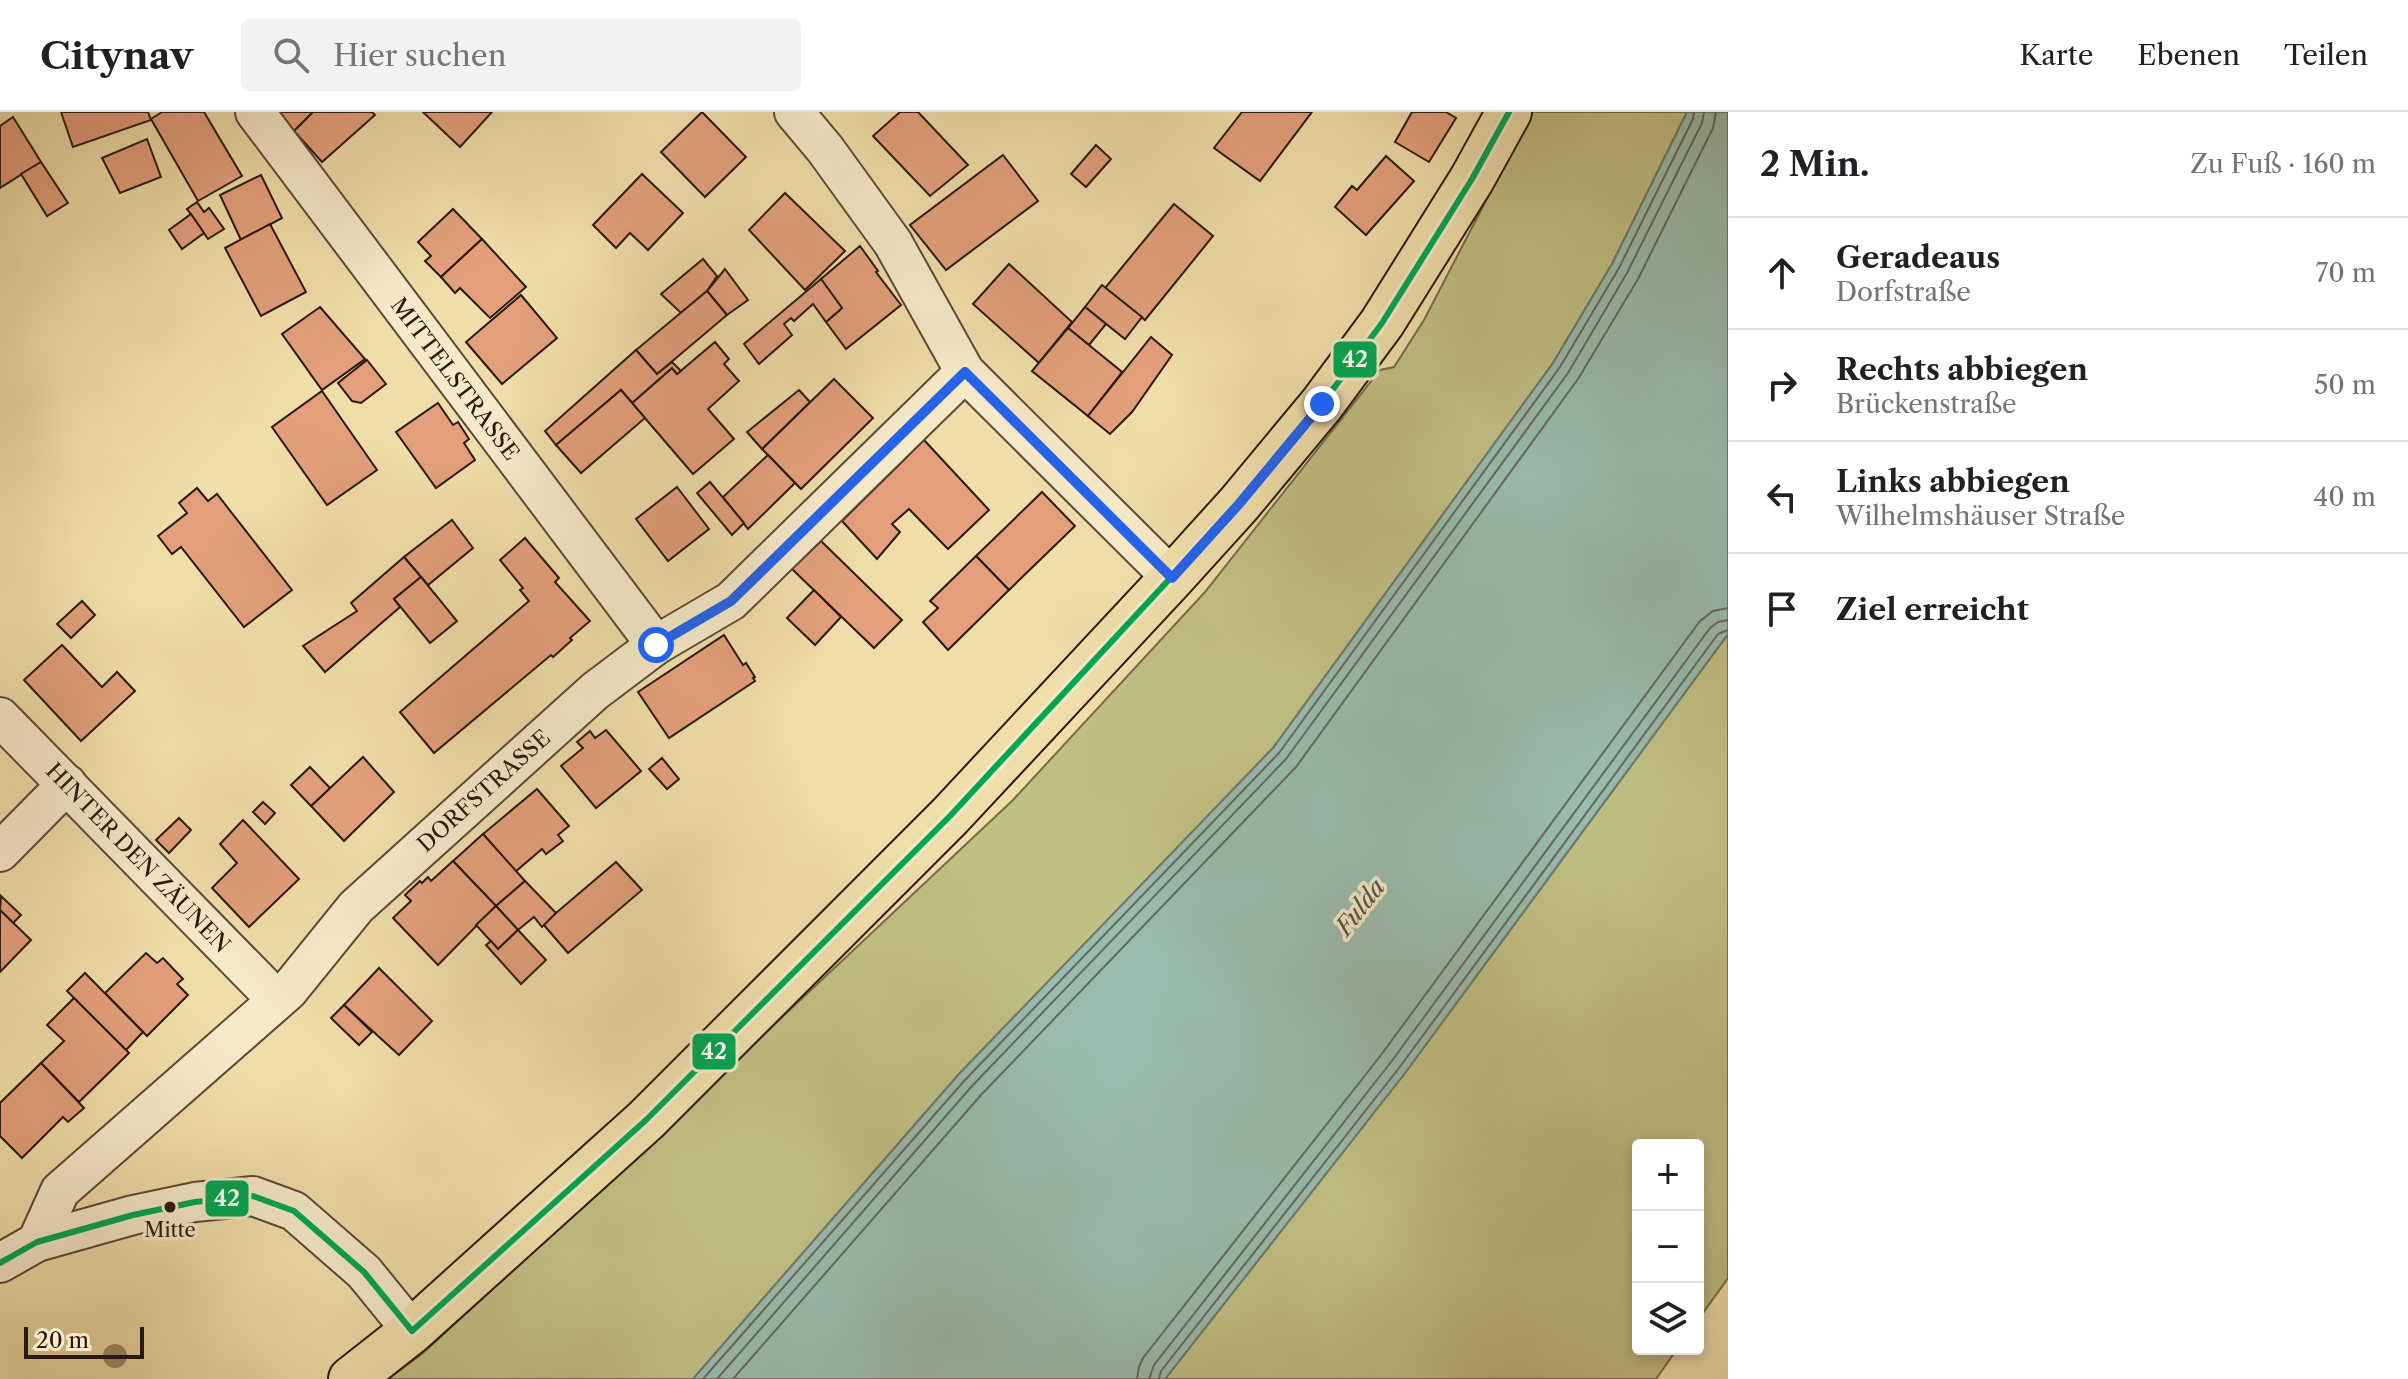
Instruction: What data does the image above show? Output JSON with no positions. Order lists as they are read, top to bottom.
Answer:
{
  "streets": {
    "street": ["MITTELSTRASSE", "DORFSTRASSE", "HINTER DEN ZÄUNEN"]
  },
  "crossings": [
    ["MITTELSTRASSE", "DORFSTRASSE"],
    ["DORFSTRASSE", "HINTER DEN ZÄUNEN"]
  ],
  "water": ["Fulda"],
  "places": ["Mitte"],
  "lines": ["transit line 42"],
  "scale_bar": "20 m",
  "page": {
    "header": "Citynav",
    "search": "Hier suchen",
    "nav": ["Karte", "Ebenen", "Teilen"],
    "heading": ["2 Min.", "Zu Fuß · 160 m"],
    "list": [
      ["Geradeaus", "Dorfstraße", "70 m"],
      ["Rechts abbiegen", "Brückenstraße", "50 m"],
      ["Links abbiegen", "Wilhelmshäuser Straße", "40 m"],
      "Ziel erreicht"
    ],
    "map_buttons": ["+", "−"],
    "scale": "20 m"
  }
}
